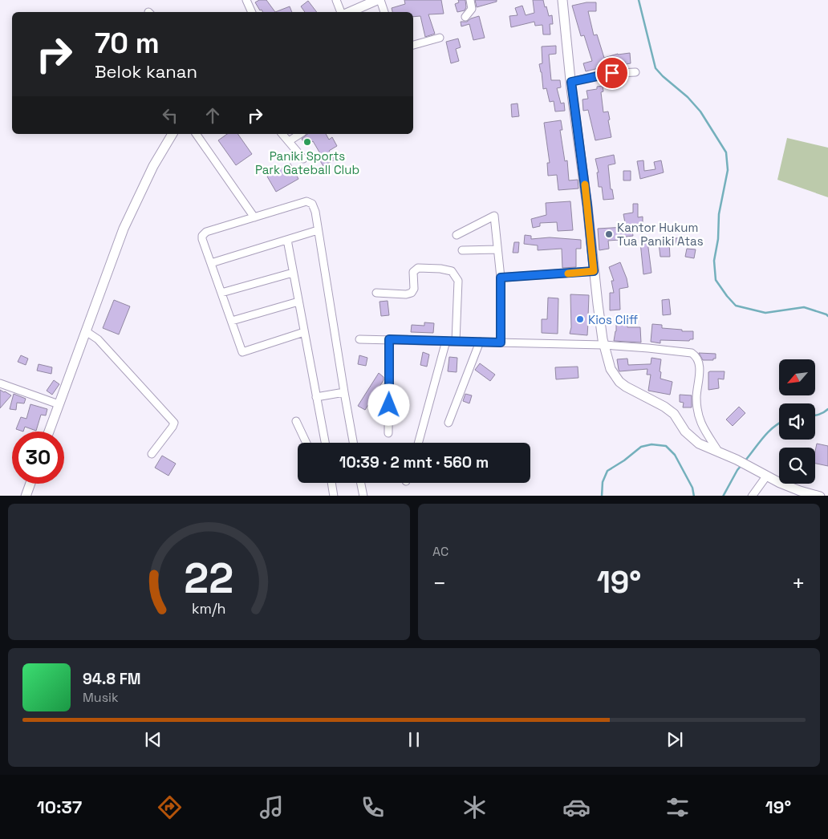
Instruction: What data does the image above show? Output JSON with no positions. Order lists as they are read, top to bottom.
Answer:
{
  "places": ["Paniki Sports Park Gateball Club", "Kantor Hukum Tua Paniki Atas", "Kios Cliff"],
  "north": "bottom left",
  "page": {
    "turn": ["70 m", "Belok kanan"],
    "limit": "30",
    "trip": "10:39 · 2 mnt · 560 m",
    "tile": "AC",
    "heat": ["−", "19°", "+"],
    "song": ["94.8 FM", "Musik"],
    "tabs": ["10:37", "19°"],
    "gauge": ["22", "km/h"]
  }
}
